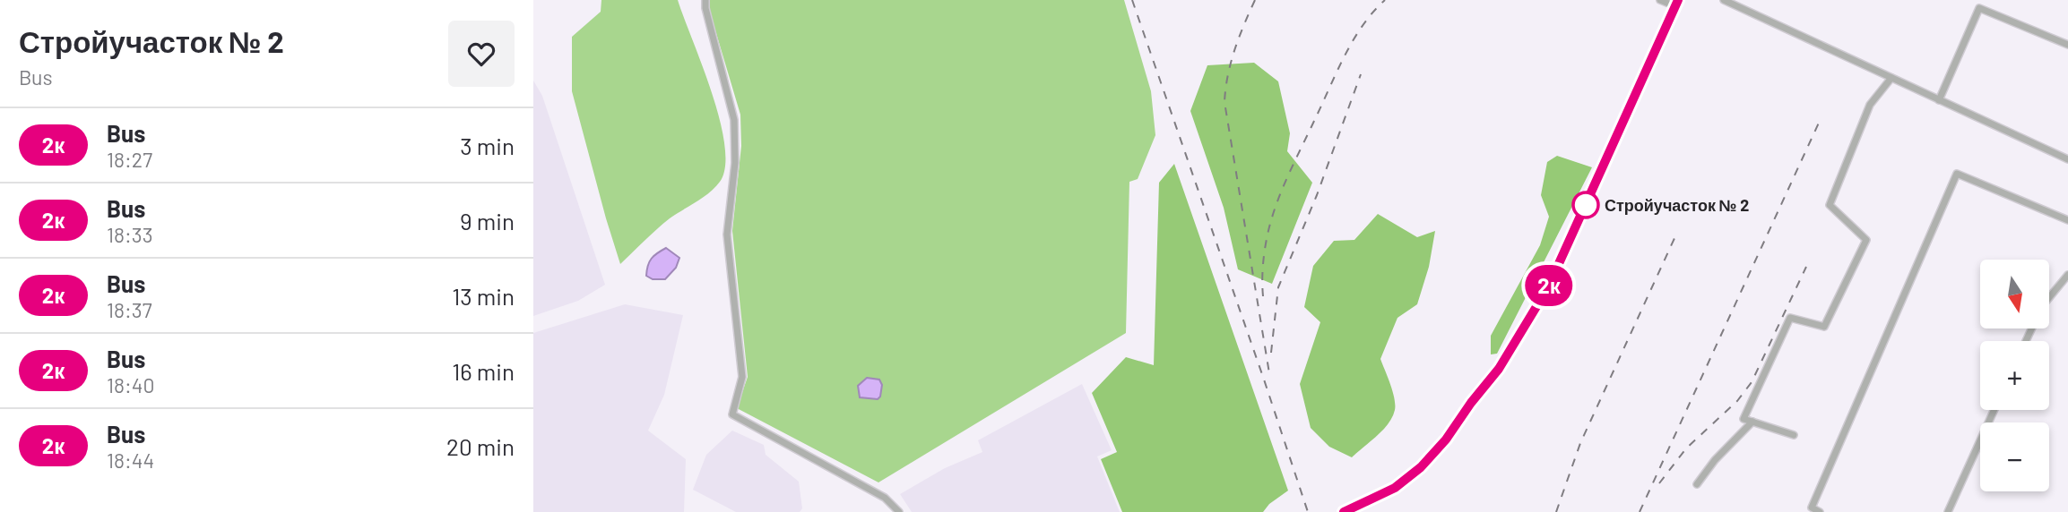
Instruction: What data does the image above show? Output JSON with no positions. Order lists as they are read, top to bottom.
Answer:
{
  "places": ["Стройучасток № 2"],
  "lines": ["bus line 2к"],
  "north": "bottom",
  "page": {
    "heading": ["Стройучасток № 2", "Bus"],
    "on_map": "2к",
    "list": [
      {
        "mark": "2к",
        "name": "Bus",
        "note": "18:27",
        "value": "3 min"
      },
      {
        "mark": "2к",
        "name": "Bus",
        "note": "18:33",
        "value": "9 min"
      },
      {
        "mark": "2к",
        "name": "Bus",
        "note": "18:37",
        "value": "13 min"
      },
      {
        "mark": "2к",
        "name": "Bus",
        "note": "18:40",
        "value": "16 min"
      },
      {
        "mark": "2к",
        "name": "Bus",
        "note": "18:44",
        "value": "20 min"
      }
    ],
    "map_buttons": ["+", "−"]
  }
}
